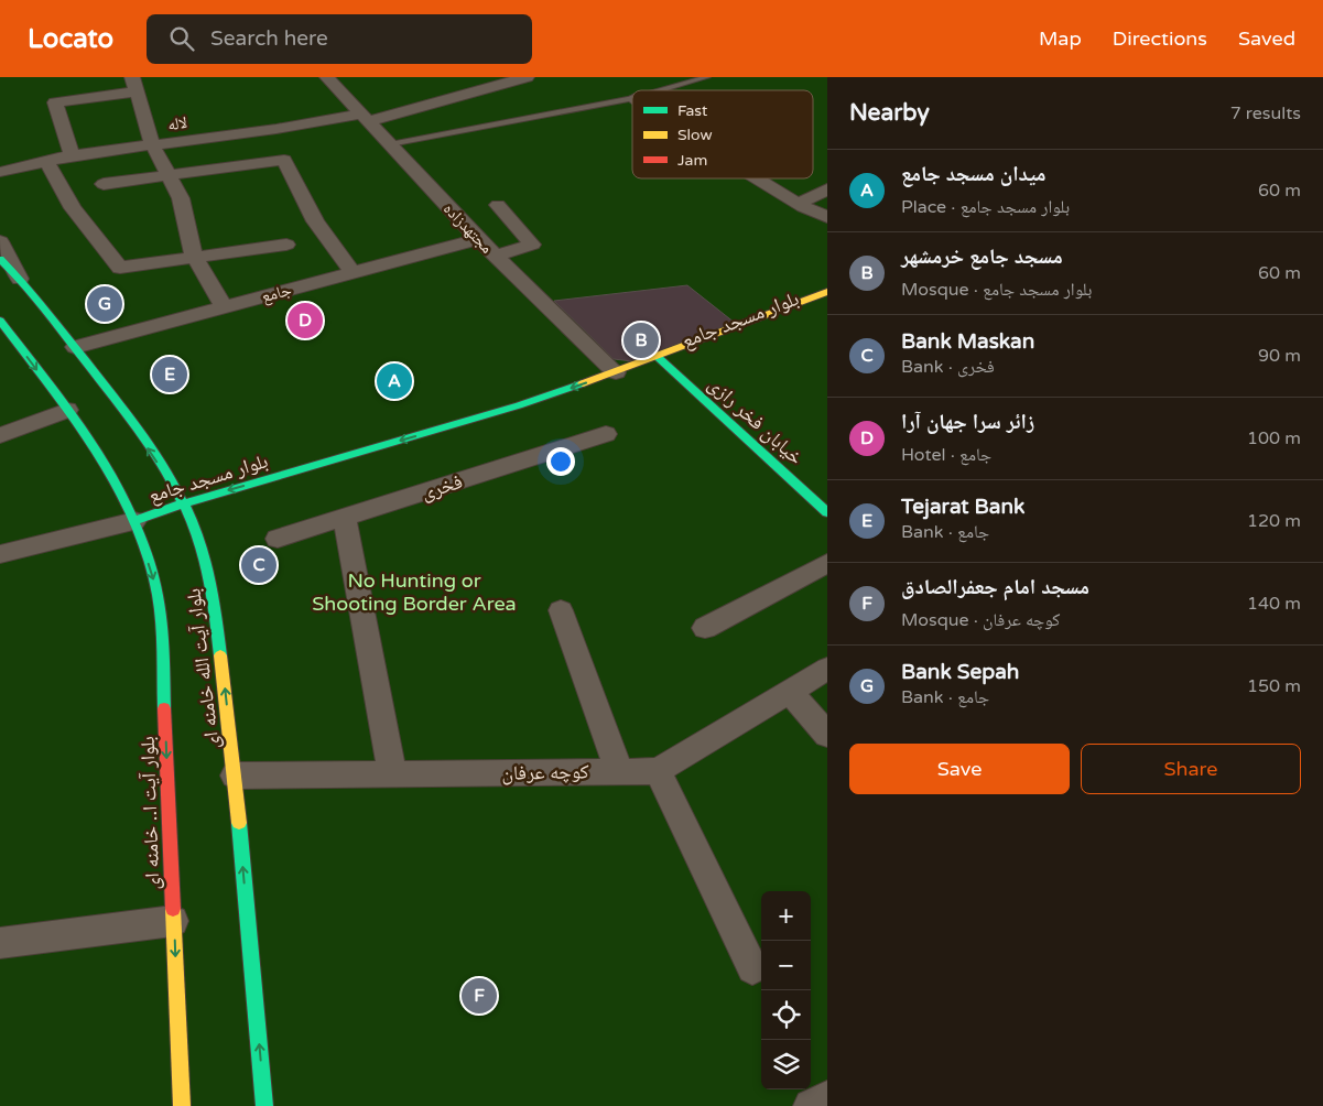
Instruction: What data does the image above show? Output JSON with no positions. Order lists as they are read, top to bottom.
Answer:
{
  "streets": {
    "main road": [
      "بلوار مسجد جامع",
      "خیابان فخر رازی",
      "بلوار آیت الله خامنه ای",
      "بلوار آیت ا.. خامنه ای"
    ],
    "street": [
      "لاله",
      "مجتهدزاده",
      "جامع",
      "فخری",
      "کوچه عرفان"
    ]
  },
  "crossings": [
    ["لاله", "مجتهدزاده"],
    ["مجتهدزاده", "جامع"],
    ["مجتهدزاده", "بلوار مسجد جامع"],
    ["جامع", "بلوار آیت الله خامنه ای"],
    ["بلوار مسجد جامع", "خیابان فخر رازی"],
    ["بلوار مسجد جامع", "بلوار آیت الله خامنه ای"],
    ["بلوار مسجد جامع", "بلوار آیت ا.. خامنه ای"],
    ["بلوار آیت الله خامنه ای", "کوچه عرفان"]
  ],
  "one_way": ["بلوار مسجد جامع", "بلوار آیت الله خامنه ای", "بلوار آیت ا.. خامنه ای"],
  "parks": ["No Hunting or Shooting Border Area"],
  "legend": ["Fast", "Slow", "Jam"],
  "page": {
    "header": "Locato",
    "search": "Search here",
    "nav": ["Map", "Directions", "Saved"],
    "heading": ["Nearby", "7 results"],
    "list": [
      {
        "mark": "A",
        "name": "میدان مسجد جامع",
        "note": "Place · بلوار مسجد جامع",
        "value": "60 m"
      },
      {
        "mark": "B",
        "name": "مسجد جامع خرمشهر",
        "note": "Mosque · بلوار مسجد جامع",
        "value": "60 m"
      },
      {
        "mark": "C",
        "name": "Bank Maskan",
        "note": "Bank · فخری",
        "value": "90 m"
      },
      {
        "mark": "D",
        "name": "زائر سرا جهان آرا",
        "note": "Hotel · جامع",
        "value": "100 m"
      },
      {
        "mark": "E",
        "name": "Tejarat Bank",
        "note": "Bank · جامع",
        "value": "120 m"
      },
      {
        "mark": "F",
        "name": "مسجد امام جعفرالصادق",
        "note": "Mosque · کوچه عرفان",
        "value": "140 m"
      },
      {
        "mark": "G",
        "name": "Bank Sepah",
        "note": "Bank · جامع",
        "value": "150 m"
      }
    ],
    "pins": [
      "G",
      "D",
      "B",
      "E",
      "A",
      "C",
      "F"
    ],
    "buttons": ["Save", "Share"],
    "map_buttons": ["+", "−"]
  }
}
